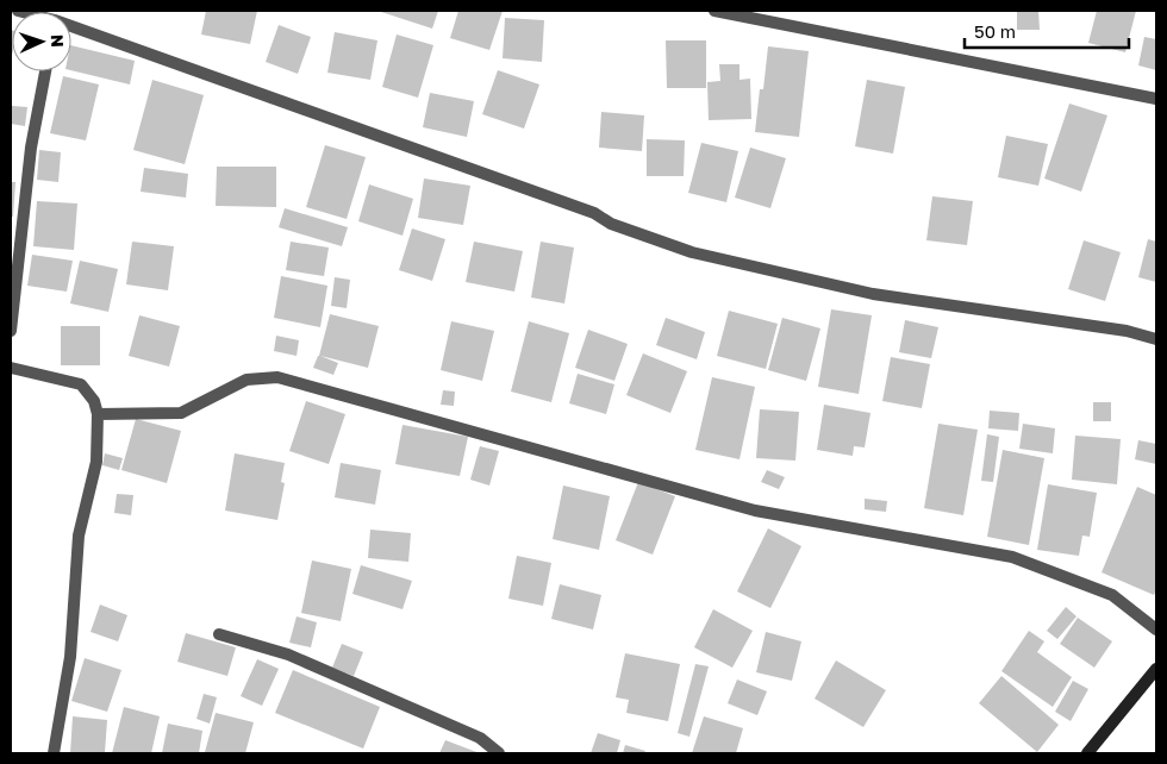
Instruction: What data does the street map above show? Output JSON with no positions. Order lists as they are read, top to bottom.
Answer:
{
  "scale_bar": "50 m",
  "north": "right"
}
